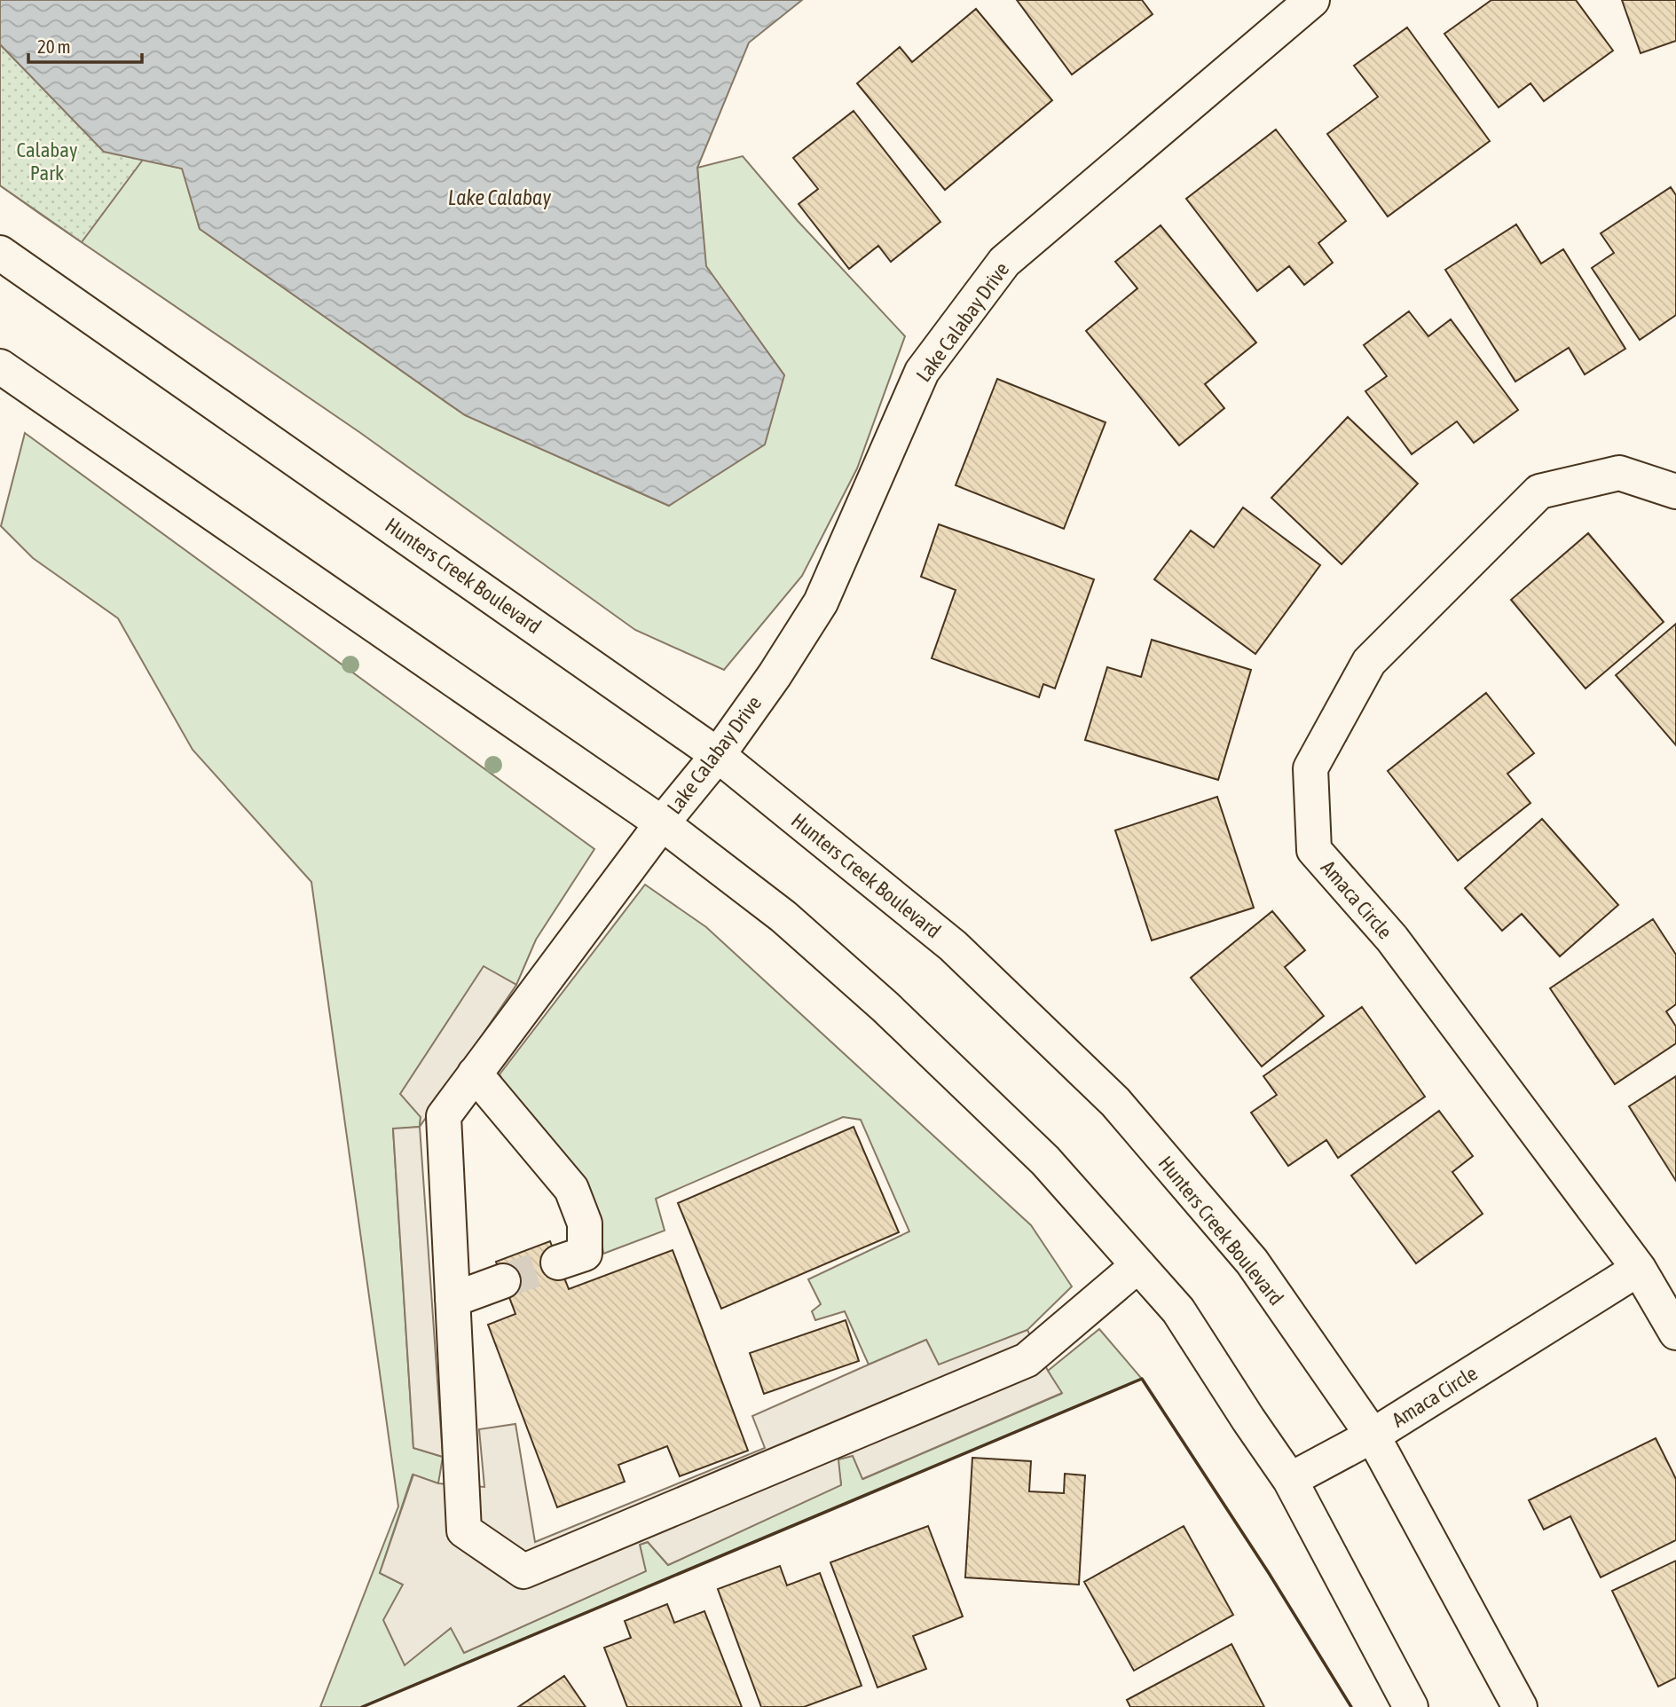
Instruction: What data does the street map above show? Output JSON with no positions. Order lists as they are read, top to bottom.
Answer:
{
  "streets": {
    "street": ["Lake Calabay Drive", "Hunters Creek Boulevard", "Amaca Circle"]
  },
  "crossings": [
    ["Lake Calabay Drive", "Hunters Creek Boulevard"],
    ["Hunters Creek Boulevard", "Amaca Circle"]
  ],
  "water": ["Lake Calabay"],
  "parks": ["Calabay Park"],
  "scale_bar": "20 m"
}
